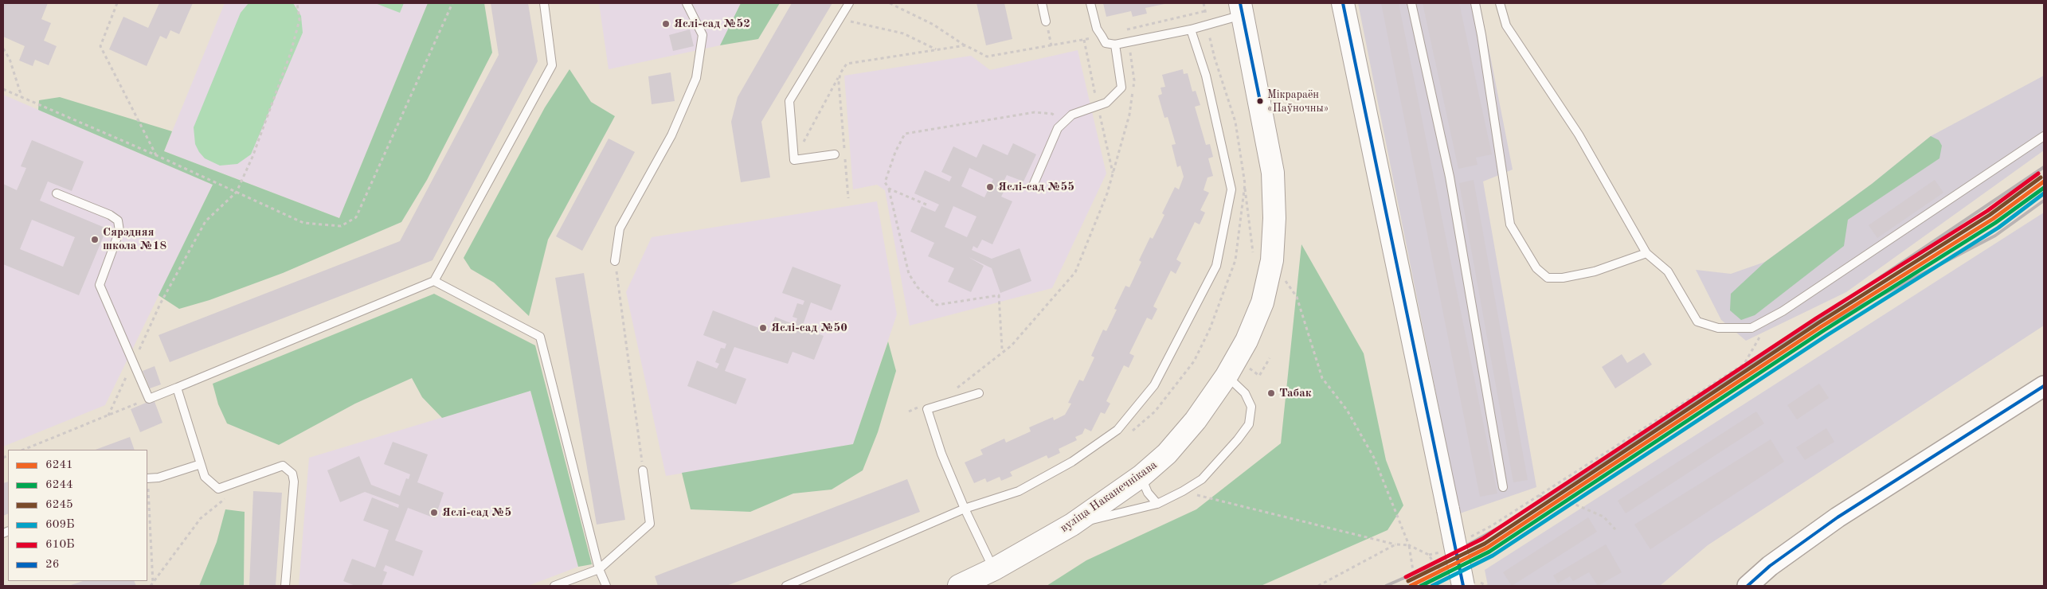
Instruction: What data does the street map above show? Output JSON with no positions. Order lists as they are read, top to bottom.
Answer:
{
  "streets": {
    "main road": ["вуліца Наканечнікава"]
  },
  "places": [
    "Яслі-сад №52",
    "Мікрараён «Паўночны»",
    "Яслі-сад №55",
    "Сярэдняя школа №18",
    "Яслі-сад №50",
    "Табак",
    "Яслі-сад №5"
  ],
  "lines": [
    "transit line 26",
    "transit line 610Б",
    "transit line 6245",
    "transit line 6241",
    "transit line 6244",
    "transit line 609Б"
  ],
  "legend": [
    "6241",
    "6244",
    "6245",
    "609Б",
    "610Б",
    "26"
  ]
}
